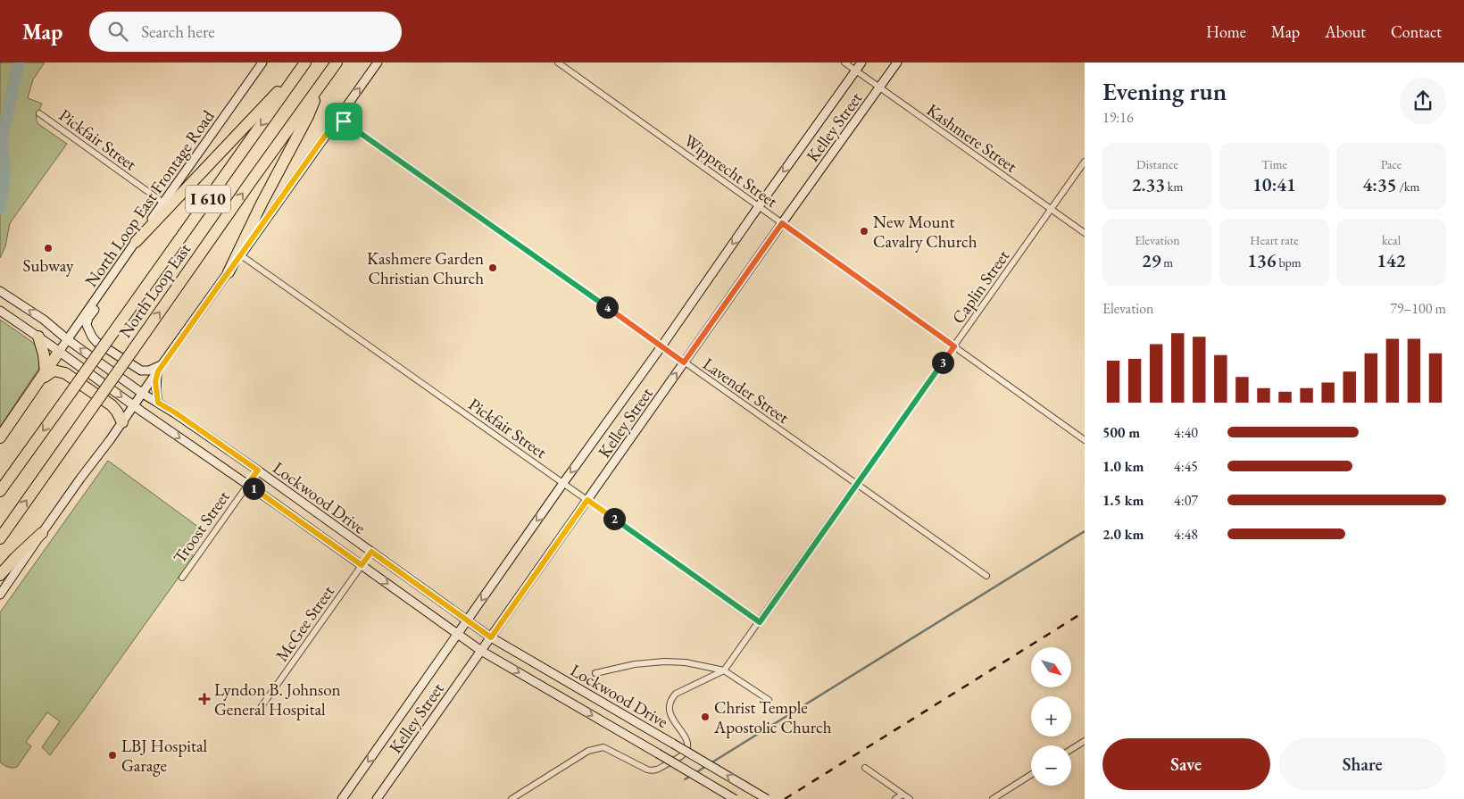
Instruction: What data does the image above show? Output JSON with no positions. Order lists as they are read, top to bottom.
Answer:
{
  "streets": {
    "highway": ["I 610", "North Loop East"],
    "main road": ["Kelley Street", "North Loop East Frontage Road", "Lockwood Drive"],
    "street": [
      "Kashmere Street",
      "Pickfair Street",
      "Wipprecht Street",
      "Caplin Street",
      "Lavender Street",
      "Troost Street",
      "McGee Street"
    ]
  },
  "crossings": [
    ["Kelley Street", "Kashmere Street"],
    ["Kelley Street", "Pickfair Street"],
    ["Kelley Street", "Wipprecht Street"],
    ["Kelley Street", "Lavender Street"],
    ["Kelley Street", "Lockwood Drive"],
    ["Kashmere Street", "Caplin Street"],
    ["Pickfair Street", "North Loop East Frontage Road"],
    ["Pickfair Street", "Caplin Street"],
    ["Wipprecht Street", "Caplin Street"],
    ["North Loop East Frontage Road", "Lockwood Drive"],
    ["Caplin Street", "Lavender Street"],
    ["Caplin Street", "Lockwood Drive"],
    ["Lockwood Drive", "Troost Street"],
    ["Lockwood Drive", "McGee Street"]
  ],
  "places": {
    "other": [
      "New Mount Cavalry Church",
      "Subway",
      "Kashmere Garden Christian Church",
      "Christ Temple Apostolic Church",
      "LBJ Hospital Garage"
    ],
    "health": ["Lyndon B. Johnson General Hospital"]
  },
  "north": "bottom right",
  "page": {
    "header": "Map",
    "search": "Search here",
    "nav": [
      "Home",
      "Map",
      "About",
      "Contact"
    ],
    "heading": ["Evening run", "19:16"],
    "stats": [
      ["Distance", "2.33 km"],
      ["Time", "10:41"],
      ["Pace", "4:35 /km"],
      ["Elevation", "29 m"],
      ["Heart rate", "136 bpm"],
      ["kcal", "142"]
    ],
    "chart": ["Elevation", "79–100 m"],
    "pins": [
      "4",
      "3",
      "1",
      "2"
    ],
    "list": [
      {
        "name": "500 m",
        "note": "4:40"
      },
      {
        "name": "1.0 km",
        "note": "4:45"
      },
      {
        "name": "1.5 km",
        "note": "4:07"
      },
      {
        "name": "2.0 km",
        "note": "4:48"
      }
    ],
    "map_buttons": ["+", "−"],
    "buttons": ["Save", "Share"]
  }
}
